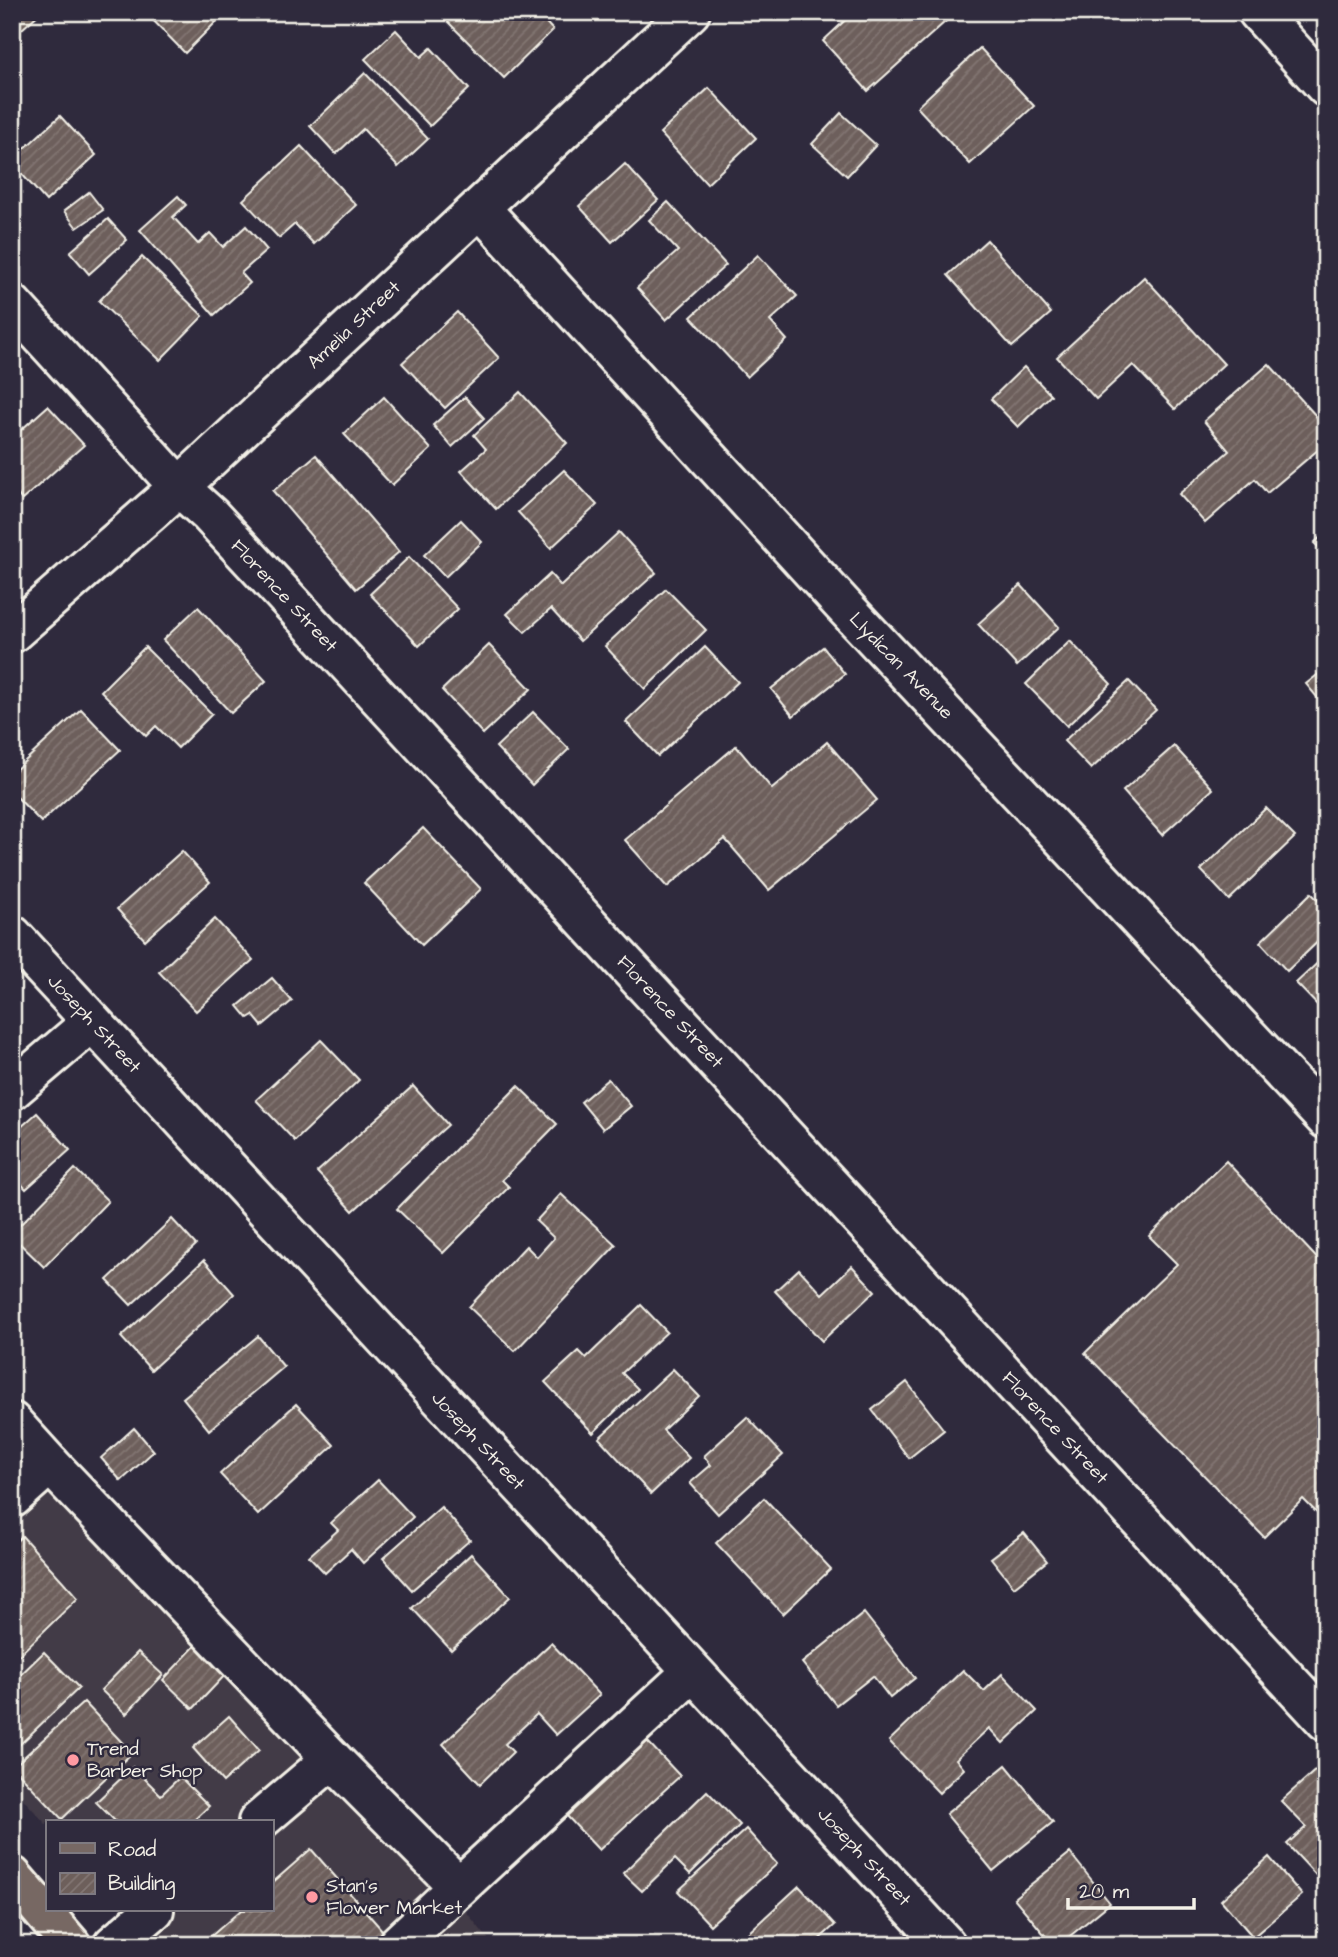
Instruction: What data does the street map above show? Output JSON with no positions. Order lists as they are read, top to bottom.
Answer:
{
  "streets": {
    "street": [
      "Amelia Street",
      "Florence Street",
      "Llydican Avenue",
      "Joseph Street"
    ]
  },
  "crossings": [
    ["Amelia Street", "Florence Street"],
    ["Amelia Street", "Llydican Avenue"]
  ],
  "places": ["Trend Barber Shop", "Stan's Flower Market"],
  "legend": ["Road", "Building"],
  "scale_bar": "20 m"
}
